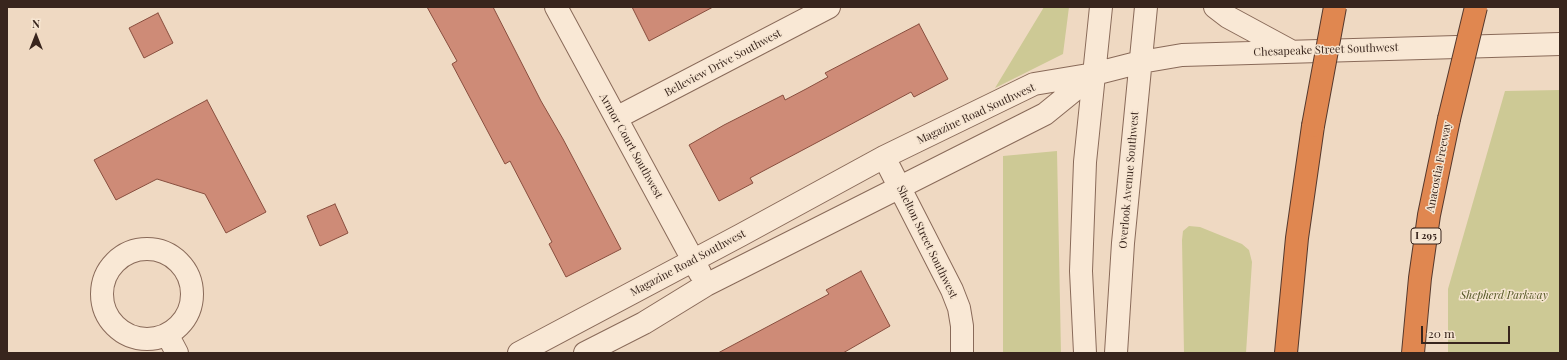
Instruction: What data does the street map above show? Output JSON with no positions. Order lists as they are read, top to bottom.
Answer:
{
  "streets": {
    "highway": ["Anacostia Freeway", "I 295"],
    "street": [
      "Chesapeake Street Southwest",
      "Belleview Drive Southwest",
      "Magazine Road Southwest",
      "Armor Court Southwest",
      "Overlook Avenue Southwest",
      "Shelton Street Southwest"
    ]
  },
  "crossings": [
    ["Chesapeake Street Southwest", "Magazine Road Southwest"],
    ["Chesapeake Street Southwest", "Overlook Avenue Southwest"],
    ["Belleview Drive Southwest", "Armor Court Southwest"],
    ["Magazine Road Southwest", "Armor Court Southwest"],
    ["Magazine Road Southwest", "Shelton Street Southwest"]
  ],
  "parks": ["Shepherd Parkway"],
  "scale_bar": "20 m",
  "north": "top"
}
